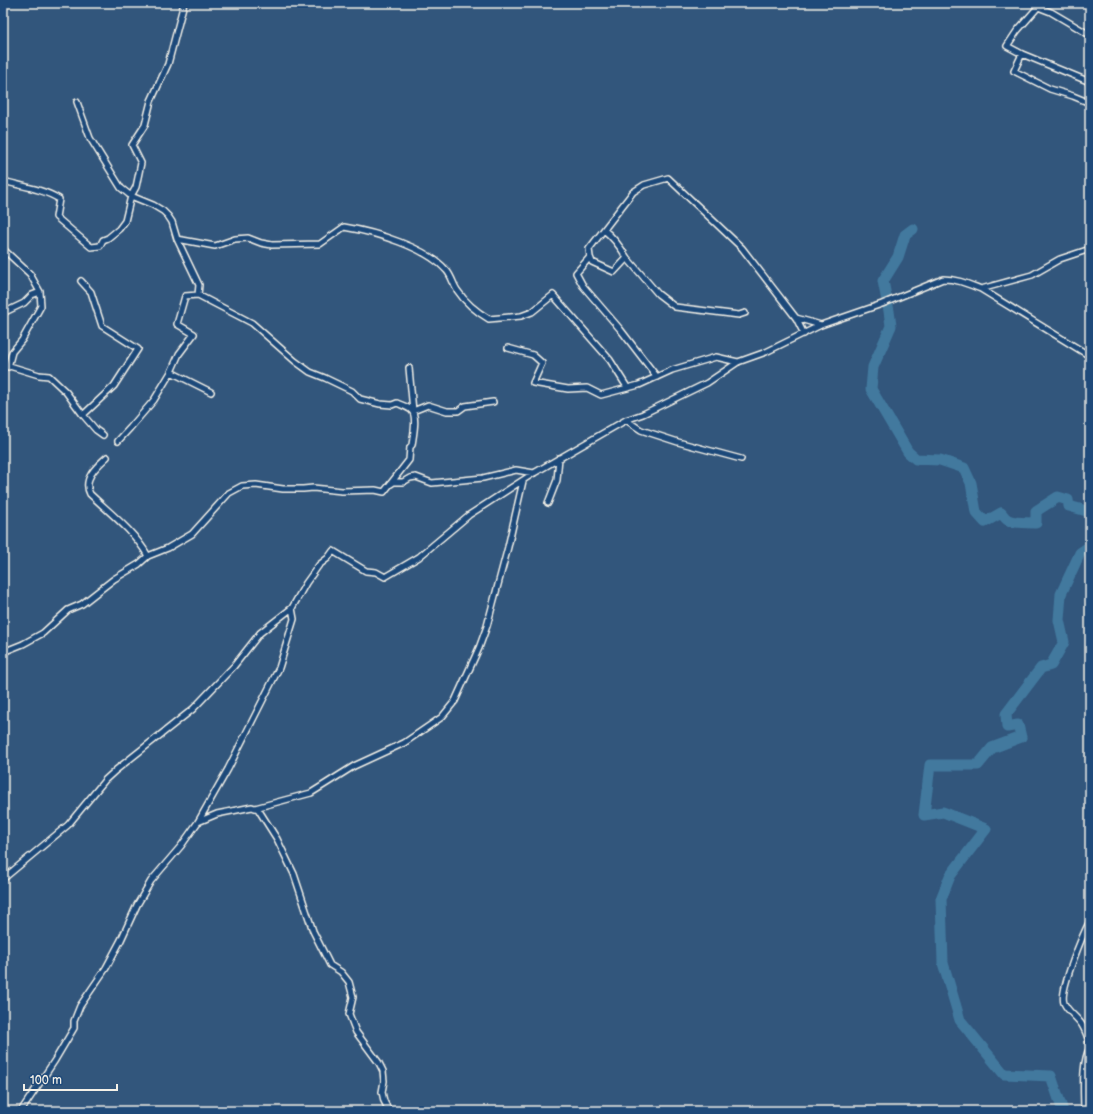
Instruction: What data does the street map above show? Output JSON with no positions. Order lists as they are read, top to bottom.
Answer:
{
  "scale_bar": "100 m"
}
